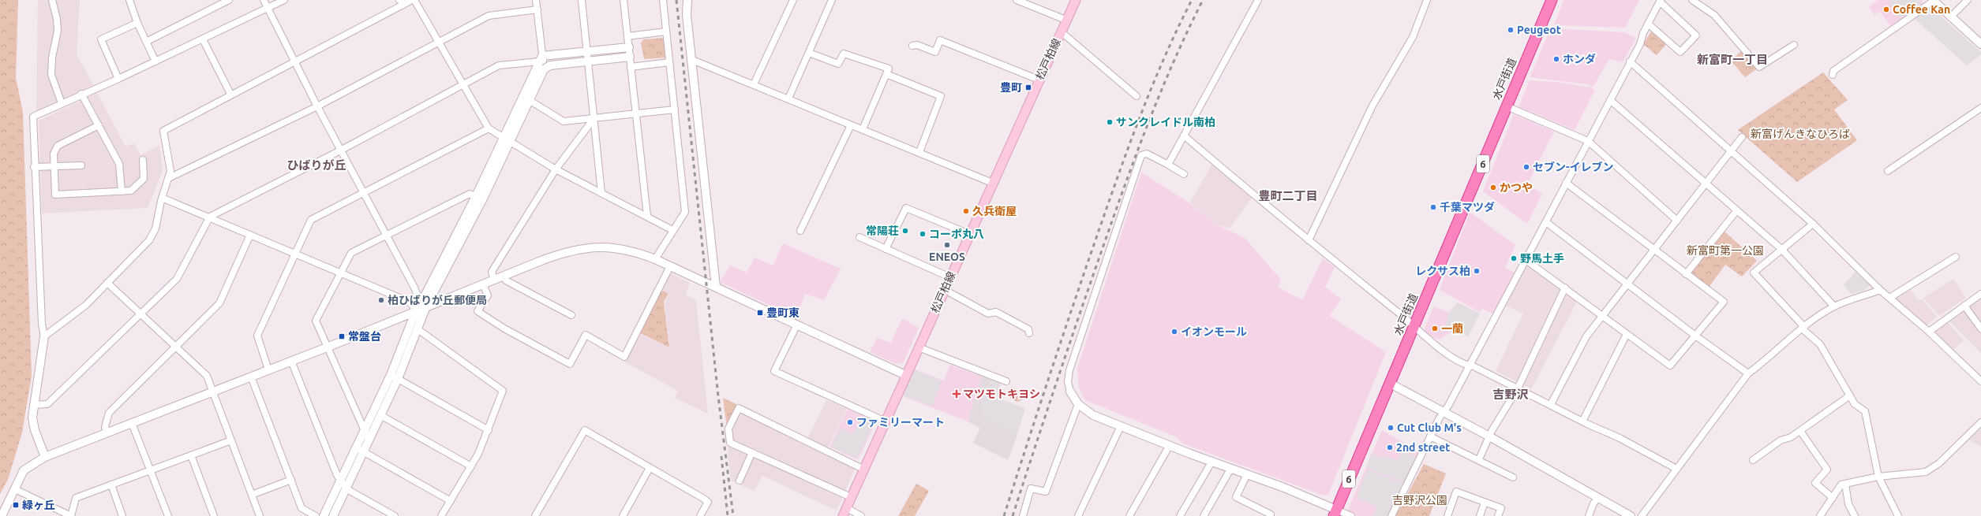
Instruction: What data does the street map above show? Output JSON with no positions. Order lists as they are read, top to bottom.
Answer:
{
  "streets": {
    "highway": ["水戸街道", "6"],
    "main road": ["松戸柏線"]
  },
  "districts": [
    "新富町一丁目",
    "ひばりが丘",
    "豊町二丁目",
    "吉野沢"
  ],
  "parks": ["新富げんきなひろば", "新富町第一公園", "吉野沢公園"],
  "places": {
    "other": [
      "Coffee Kan",
      "Peugeot",
      "ホンダ",
      "サンクレイドル南柏",
      "セブン-イレブン",
      "かつや",
      "千葉マツダ",
      "久兵衛屋",
      "常陽荘",
      "コーポ丸八",
      "ENEOS",
      "野馬土手",
      "レクサス柏",
      "柏ひばりが丘郵便局",
      "一蘭",
      "イオンモール",
      "ファミリーマート",
      "Cut Club M's",
      "2nd street"
    ],
    "transit": [
      "豊町",
      "豊町東",
      "常盤台",
      "緑ヶ丘"
    ],
    "health": ["マツモトキヨシ"]
  }
}
